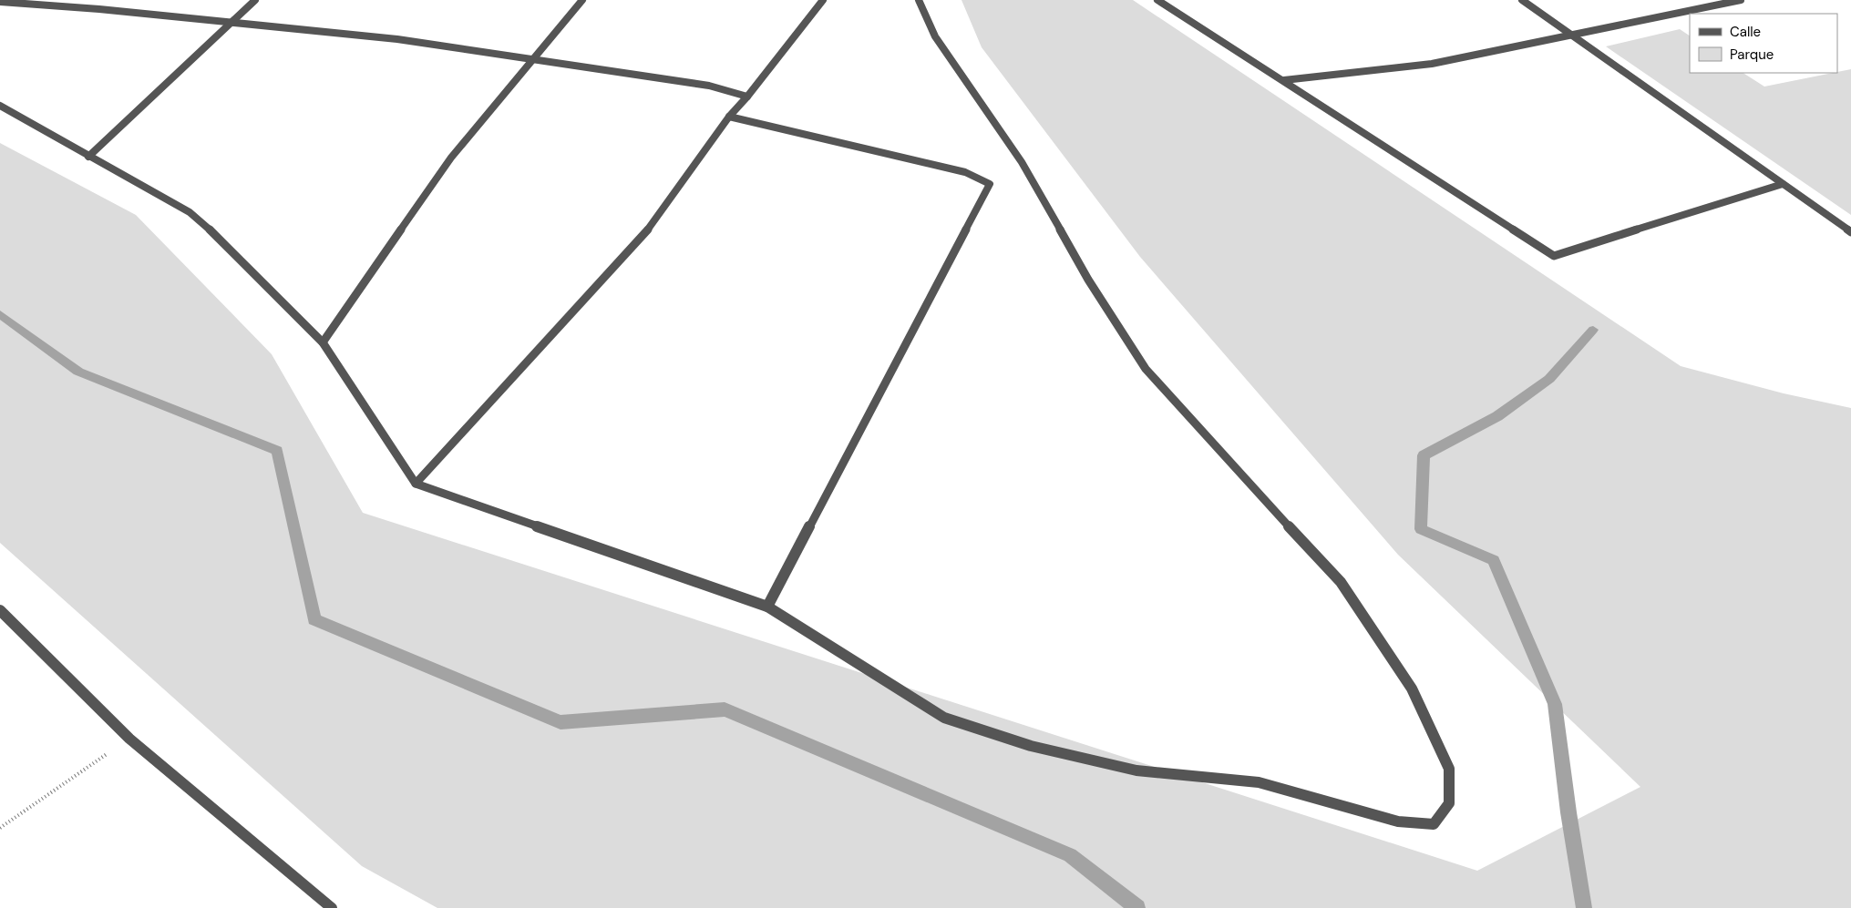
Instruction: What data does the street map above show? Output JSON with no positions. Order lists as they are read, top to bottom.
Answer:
{
  "legend": ["Calle", "Parque"]
}
